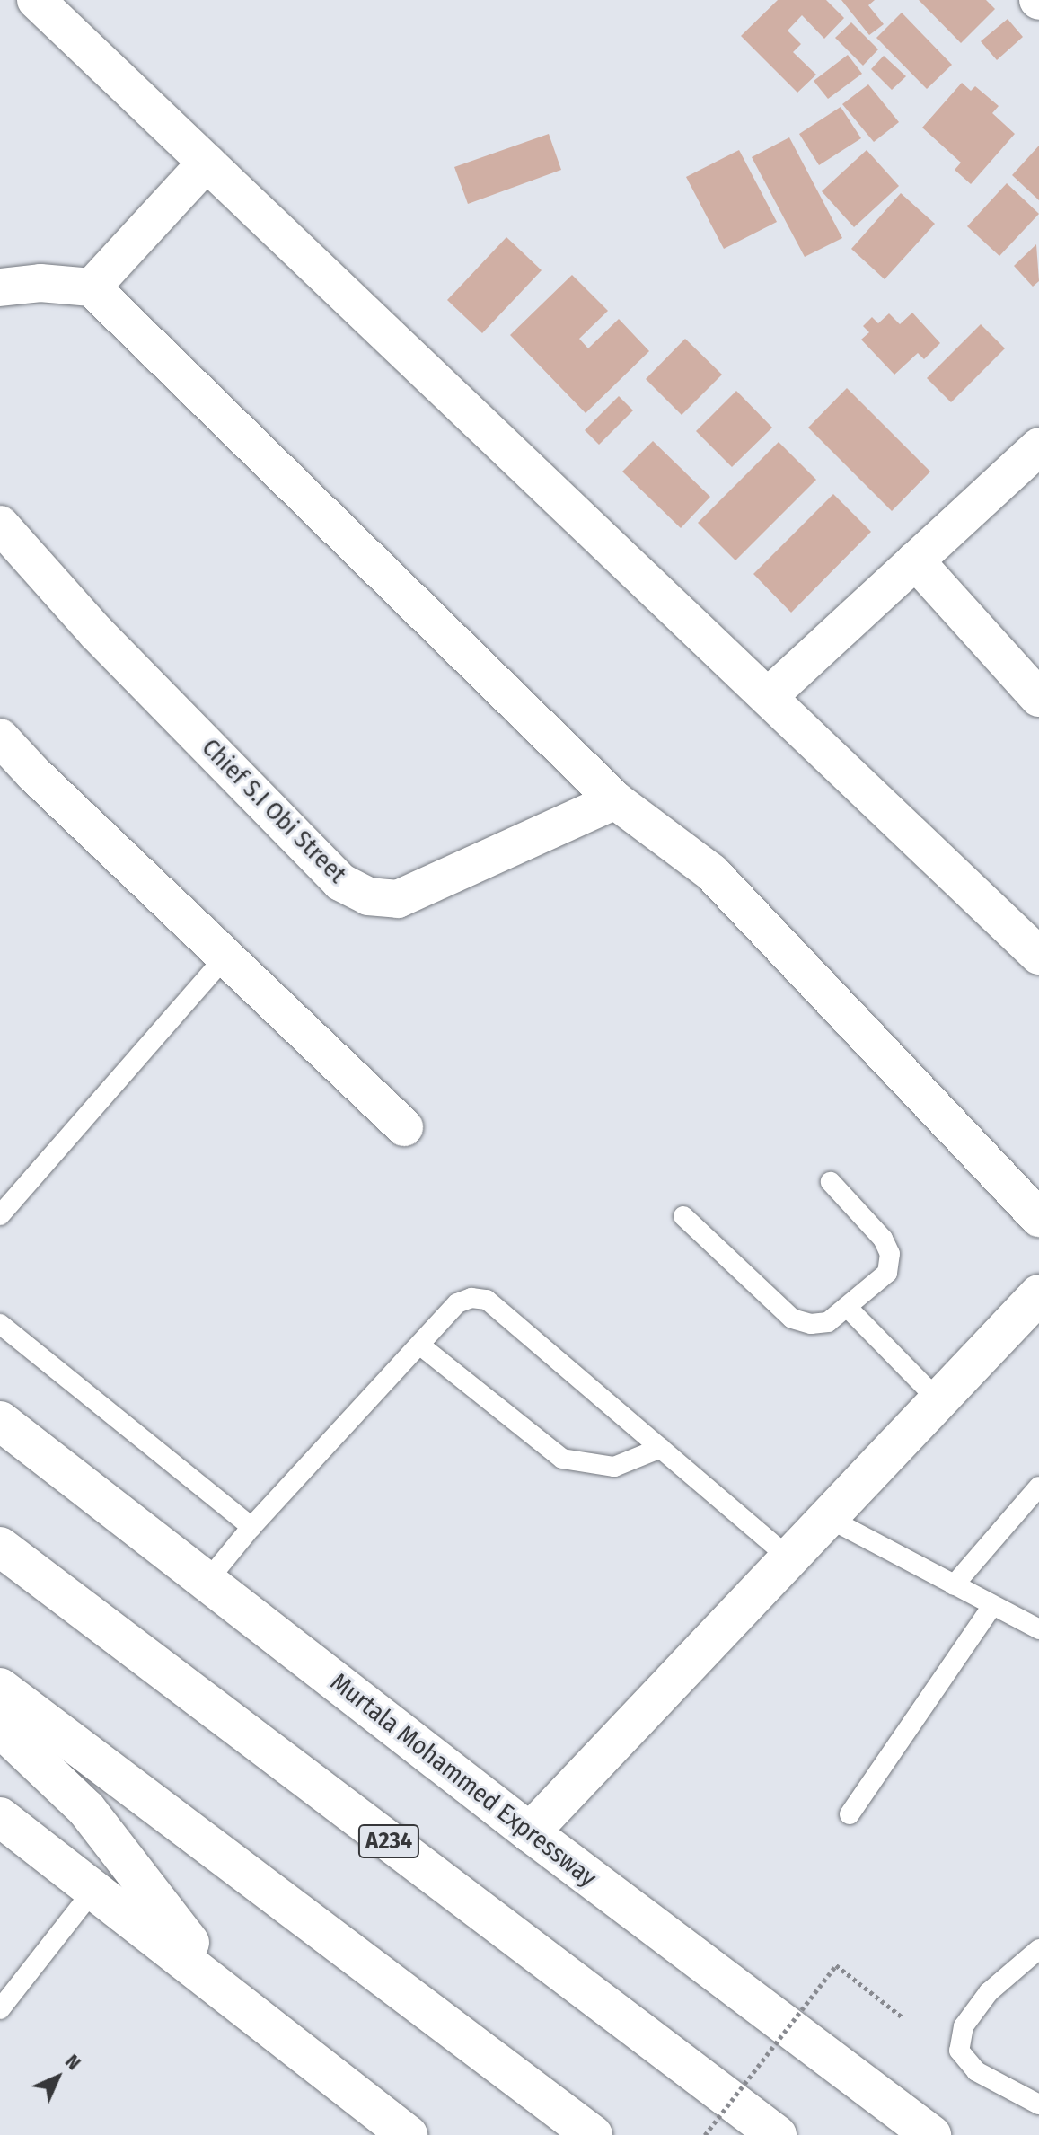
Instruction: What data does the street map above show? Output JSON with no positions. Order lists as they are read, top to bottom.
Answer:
{
  "streets": {
    "main road": ["Murtala Mohammed Expressway", "A234"],
    "street": ["Chief S.I Obi Street"]
  },
  "north": "top right"
}
